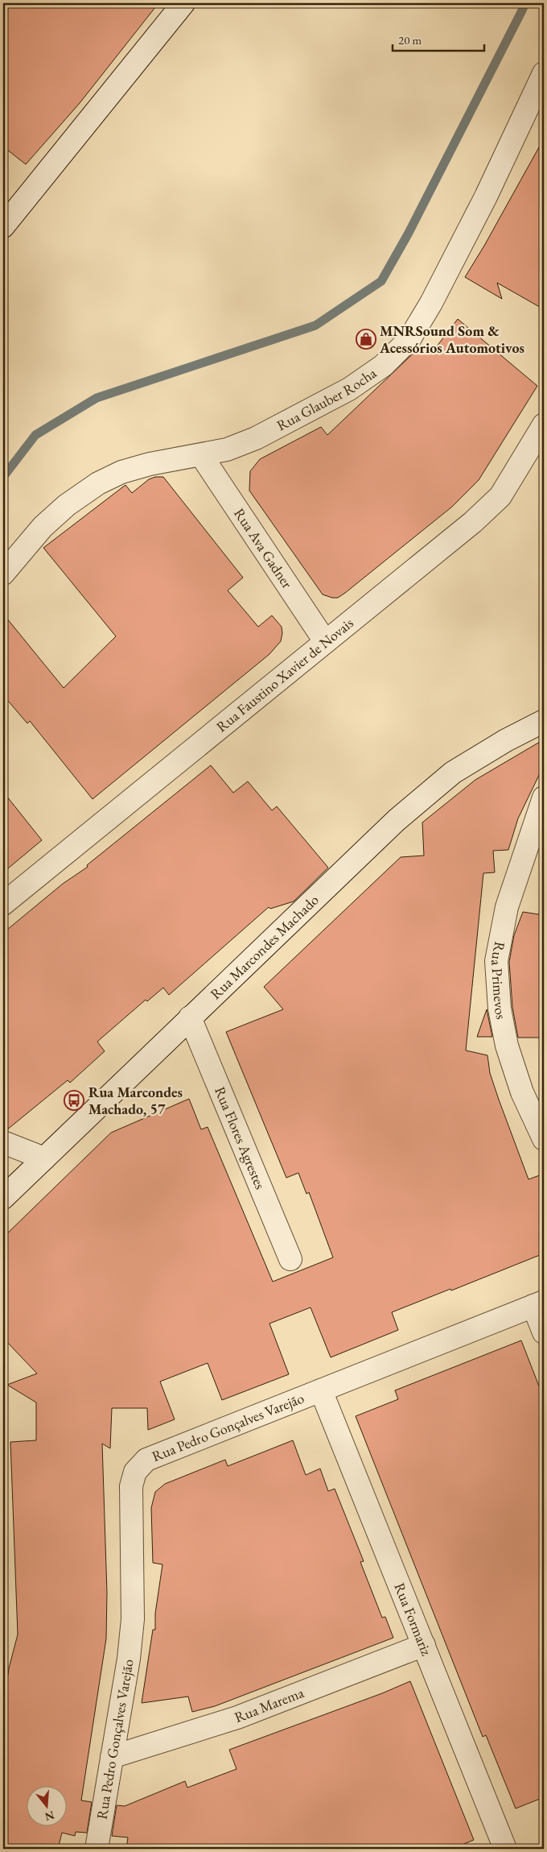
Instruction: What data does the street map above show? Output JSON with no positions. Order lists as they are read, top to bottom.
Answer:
{
  "streets": {
    "street": [
      "Rua Glauber Rocha",
      "Rua Ava Gadner",
      "Rua Faustino Xavier de Novais",
      "Rua Marcondes Machado",
      "Rua Primevos",
      "Rua Flores Agrestes",
      "Rua Pedro Gonçalves Varejão",
      "Rua Formariz",
      "Rua Marema"
    ]
  },
  "crossings": [
    ["Rua Glauber Rocha", "Rua Ava Gadner"],
    ["Rua Ava Gadner", "Rua Faustino Xavier de Novais"],
    ["Rua Marcondes Machado", "Rua Flores Agrestes"],
    ["Rua Pedro Gonçalves Varejão", "Rua Formariz"],
    ["Rua Pedro Gonçalves Varejão", "Rua Marema"],
    ["Rua Formariz", "Rua Marema"]
  ],
  "places": {
    "shop": ["MNRSound Som & Acessórios Automotivos"],
    "bus stop": ["Rua Marcondes Machado, 57"]
  },
  "scale_bar": "20 m",
  "north": "bottom"
}
